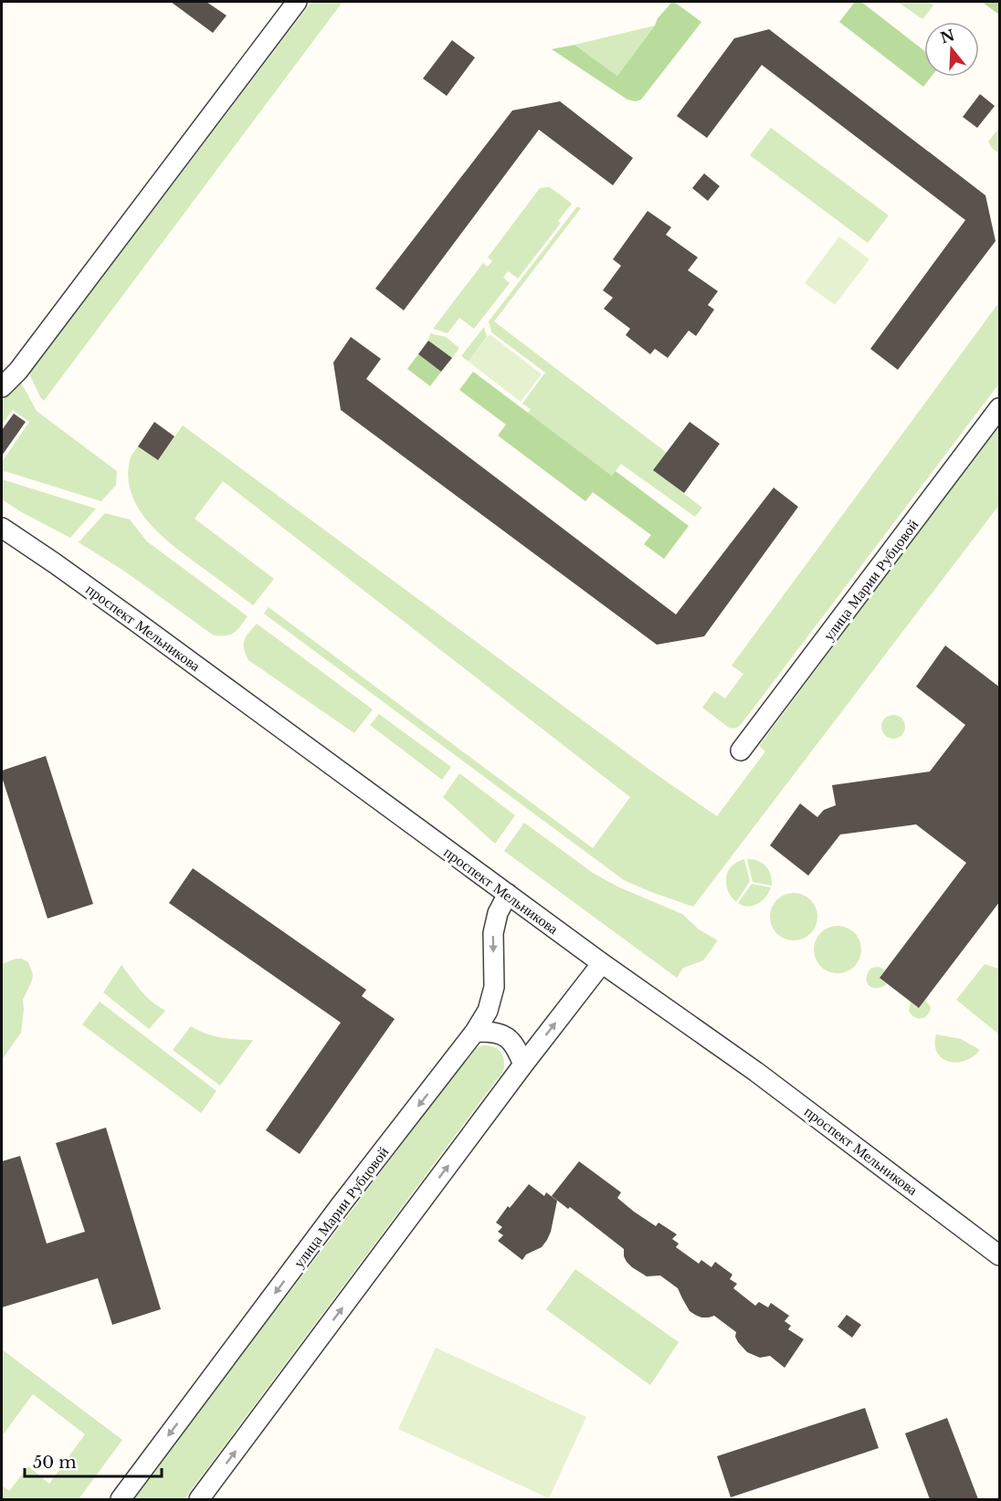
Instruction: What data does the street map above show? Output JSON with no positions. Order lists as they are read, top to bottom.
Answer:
{
  "streets": {
    "street": ["улица Марии Рубцовой", "проспект Мельникова"]
  },
  "crossings": [
    ["улица Марии Рубцовой", "проспект Мельникова"]
  ],
  "scale_bar": "50 m",
  "north": "top"
}
